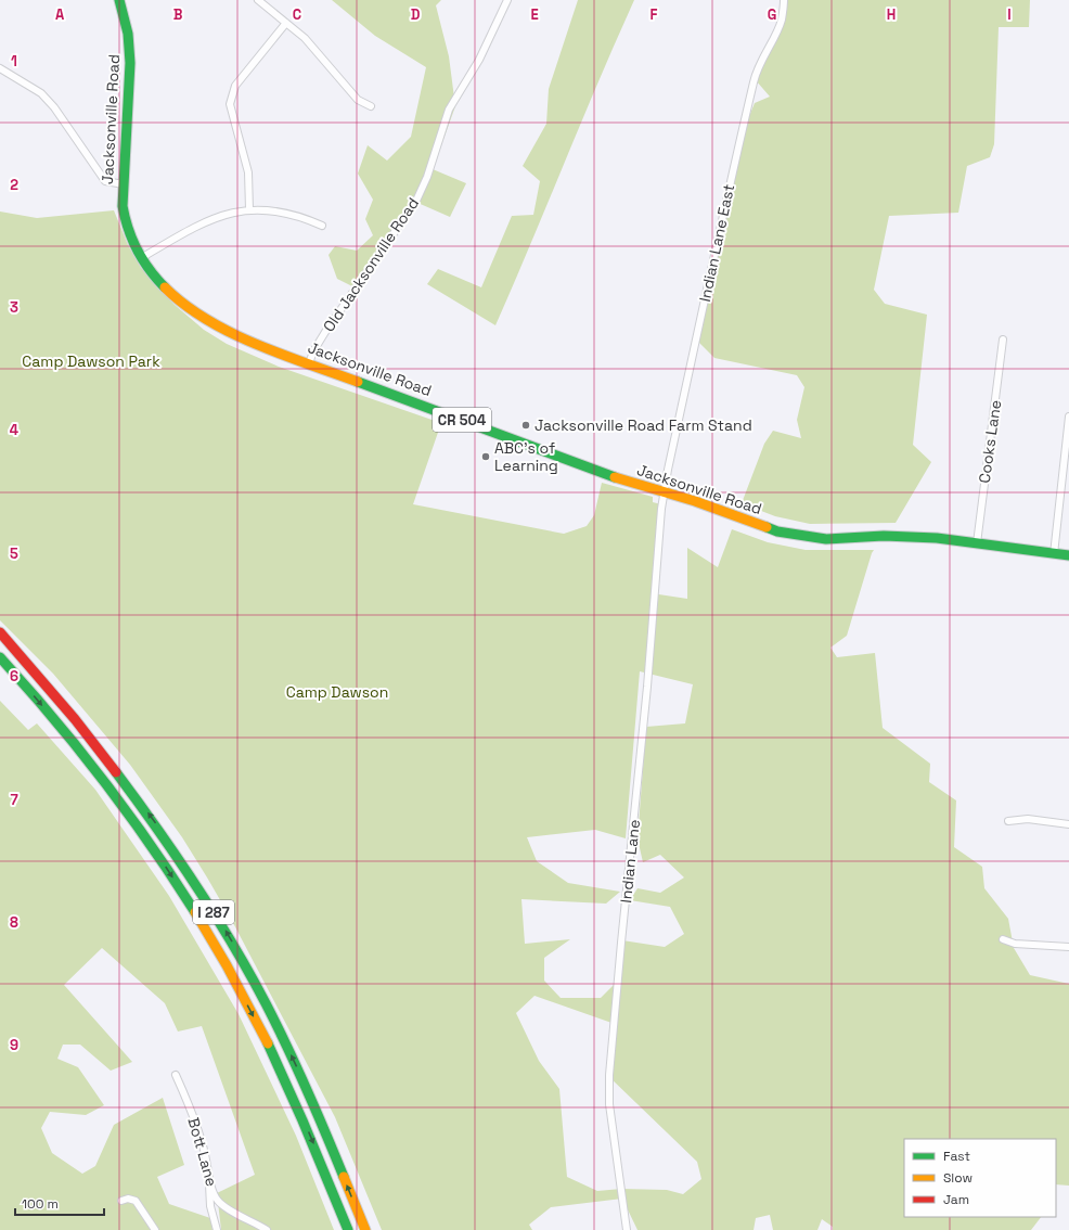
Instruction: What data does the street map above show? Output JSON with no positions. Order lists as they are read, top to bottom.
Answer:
{
  "streets": {
    "main road": ["Jacksonville Road", "CR 504", "I 287"],
    "street": [
      "Indian Lane East",
      "Old Jacksonville Road",
      "Cooks Lane",
      "Indian Lane",
      "Bott Lane"
    ]
  },
  "crossings": [
    ["Jacksonville Road", "Indian Lane East"],
    ["Jacksonville Road", "Old Jacksonville Road"],
    ["Jacksonville Road", "Cooks Lane"],
    ["Jacksonville Road", "Indian Lane"],
    ["Indian Lane East", "Indian Lane"]
  ],
  "parks": ["Camp Dawson Park", "Camp Dawson"],
  "places": ["Jacksonville Road Farm Stand", "ABC's of Learning"],
  "legend": ["Fast", "Slow", "Jam"],
  "scale_bar": "100 m",
  "grid": {
    "columns": [
      "A",
      "B",
      "C",
      "D",
      "E",
      "F",
      "G",
      "H",
      "I"
    ],
    "rows": [
      "1",
      "2",
      "3",
      "4",
      "5",
      "6",
      "7",
      "8",
      "9"
    ]
  }
}
